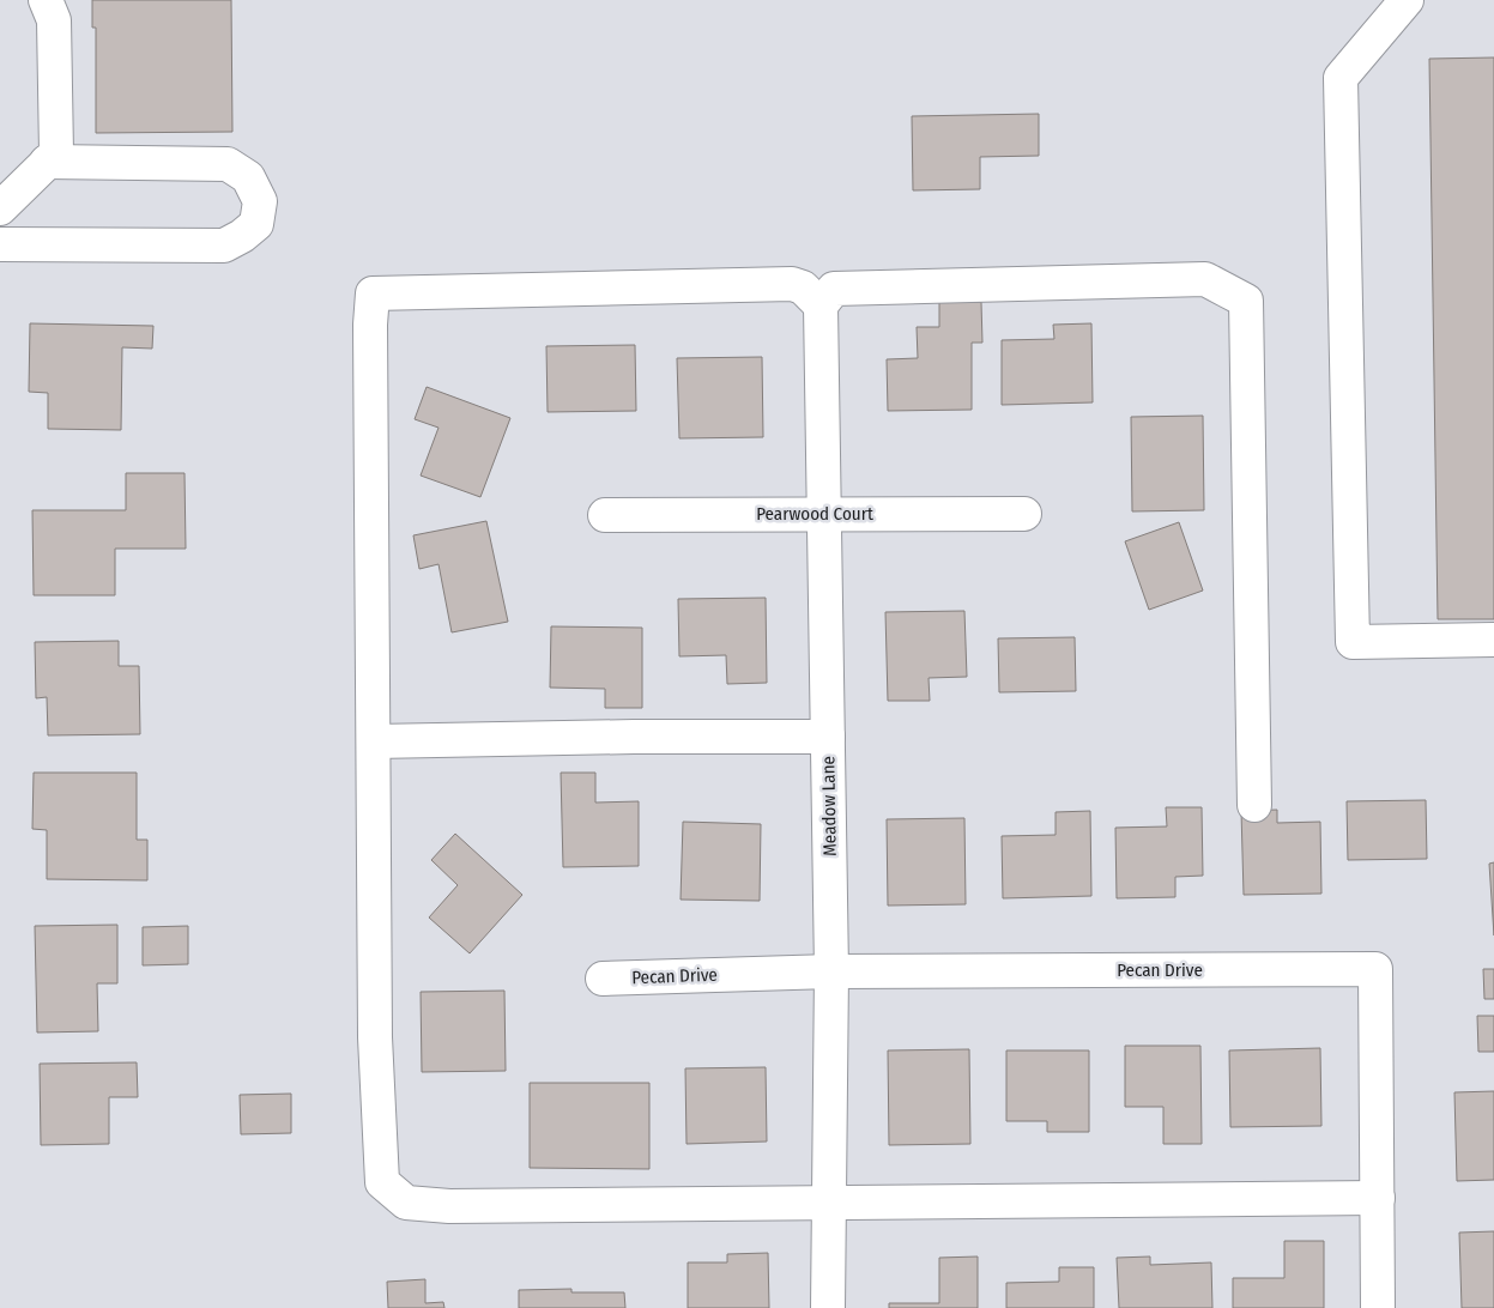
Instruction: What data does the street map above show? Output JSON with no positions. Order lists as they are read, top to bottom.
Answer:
{
  "streets": {
    "street": ["Pearwood Court", "Meadow Lane", "Pecan Drive"]
  },
  "crossings": [
    ["Pearwood Court", "Meadow Lane"],
    ["Meadow Lane", "Pecan Drive"]
  ]
}
